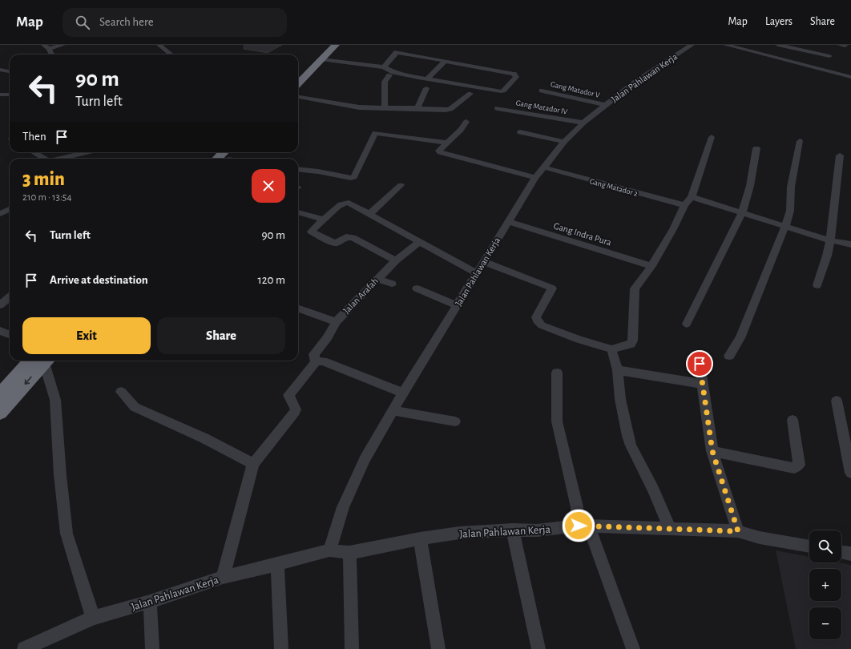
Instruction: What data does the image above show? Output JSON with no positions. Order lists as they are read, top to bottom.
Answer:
{
  "streets": {
    "street": [
      "Jalan Pahlawan Kerja",
      "Gang Matador V",
      "Gang Matador IV",
      "Gang Matador 2",
      "Gang Indra Pura",
      "Jalan Arafah"
    ]
  },
  "crossings": [
    ["Jalan Pahlawan Kerja", "Gang Matador V"],
    ["Jalan Pahlawan Kerja", "Gang Matador IV"],
    ["Jalan Pahlawan Kerja", "Gang Matador 2"],
    ["Jalan Pahlawan Kerja", "Gang Indra Pura"]
  ],
  "page": {
    "header": "Map",
    "search": "Search here",
    "nav": ["Map", "Layers", "Share"],
    "turn": ["90 m", "Turn left"],
    "then": "Then",
    "heading": ["3 min", "210 m · 13:54"],
    "list": [
      {
        "name": "Turn left",
        "value": "90 m"
      },
      {
        "name": "Arrive at destination",
        "value": "120 m"
      }
    ],
    "buttons": ["Exit", "Share"],
    "map_buttons": ["+", "−"]
  }
}
